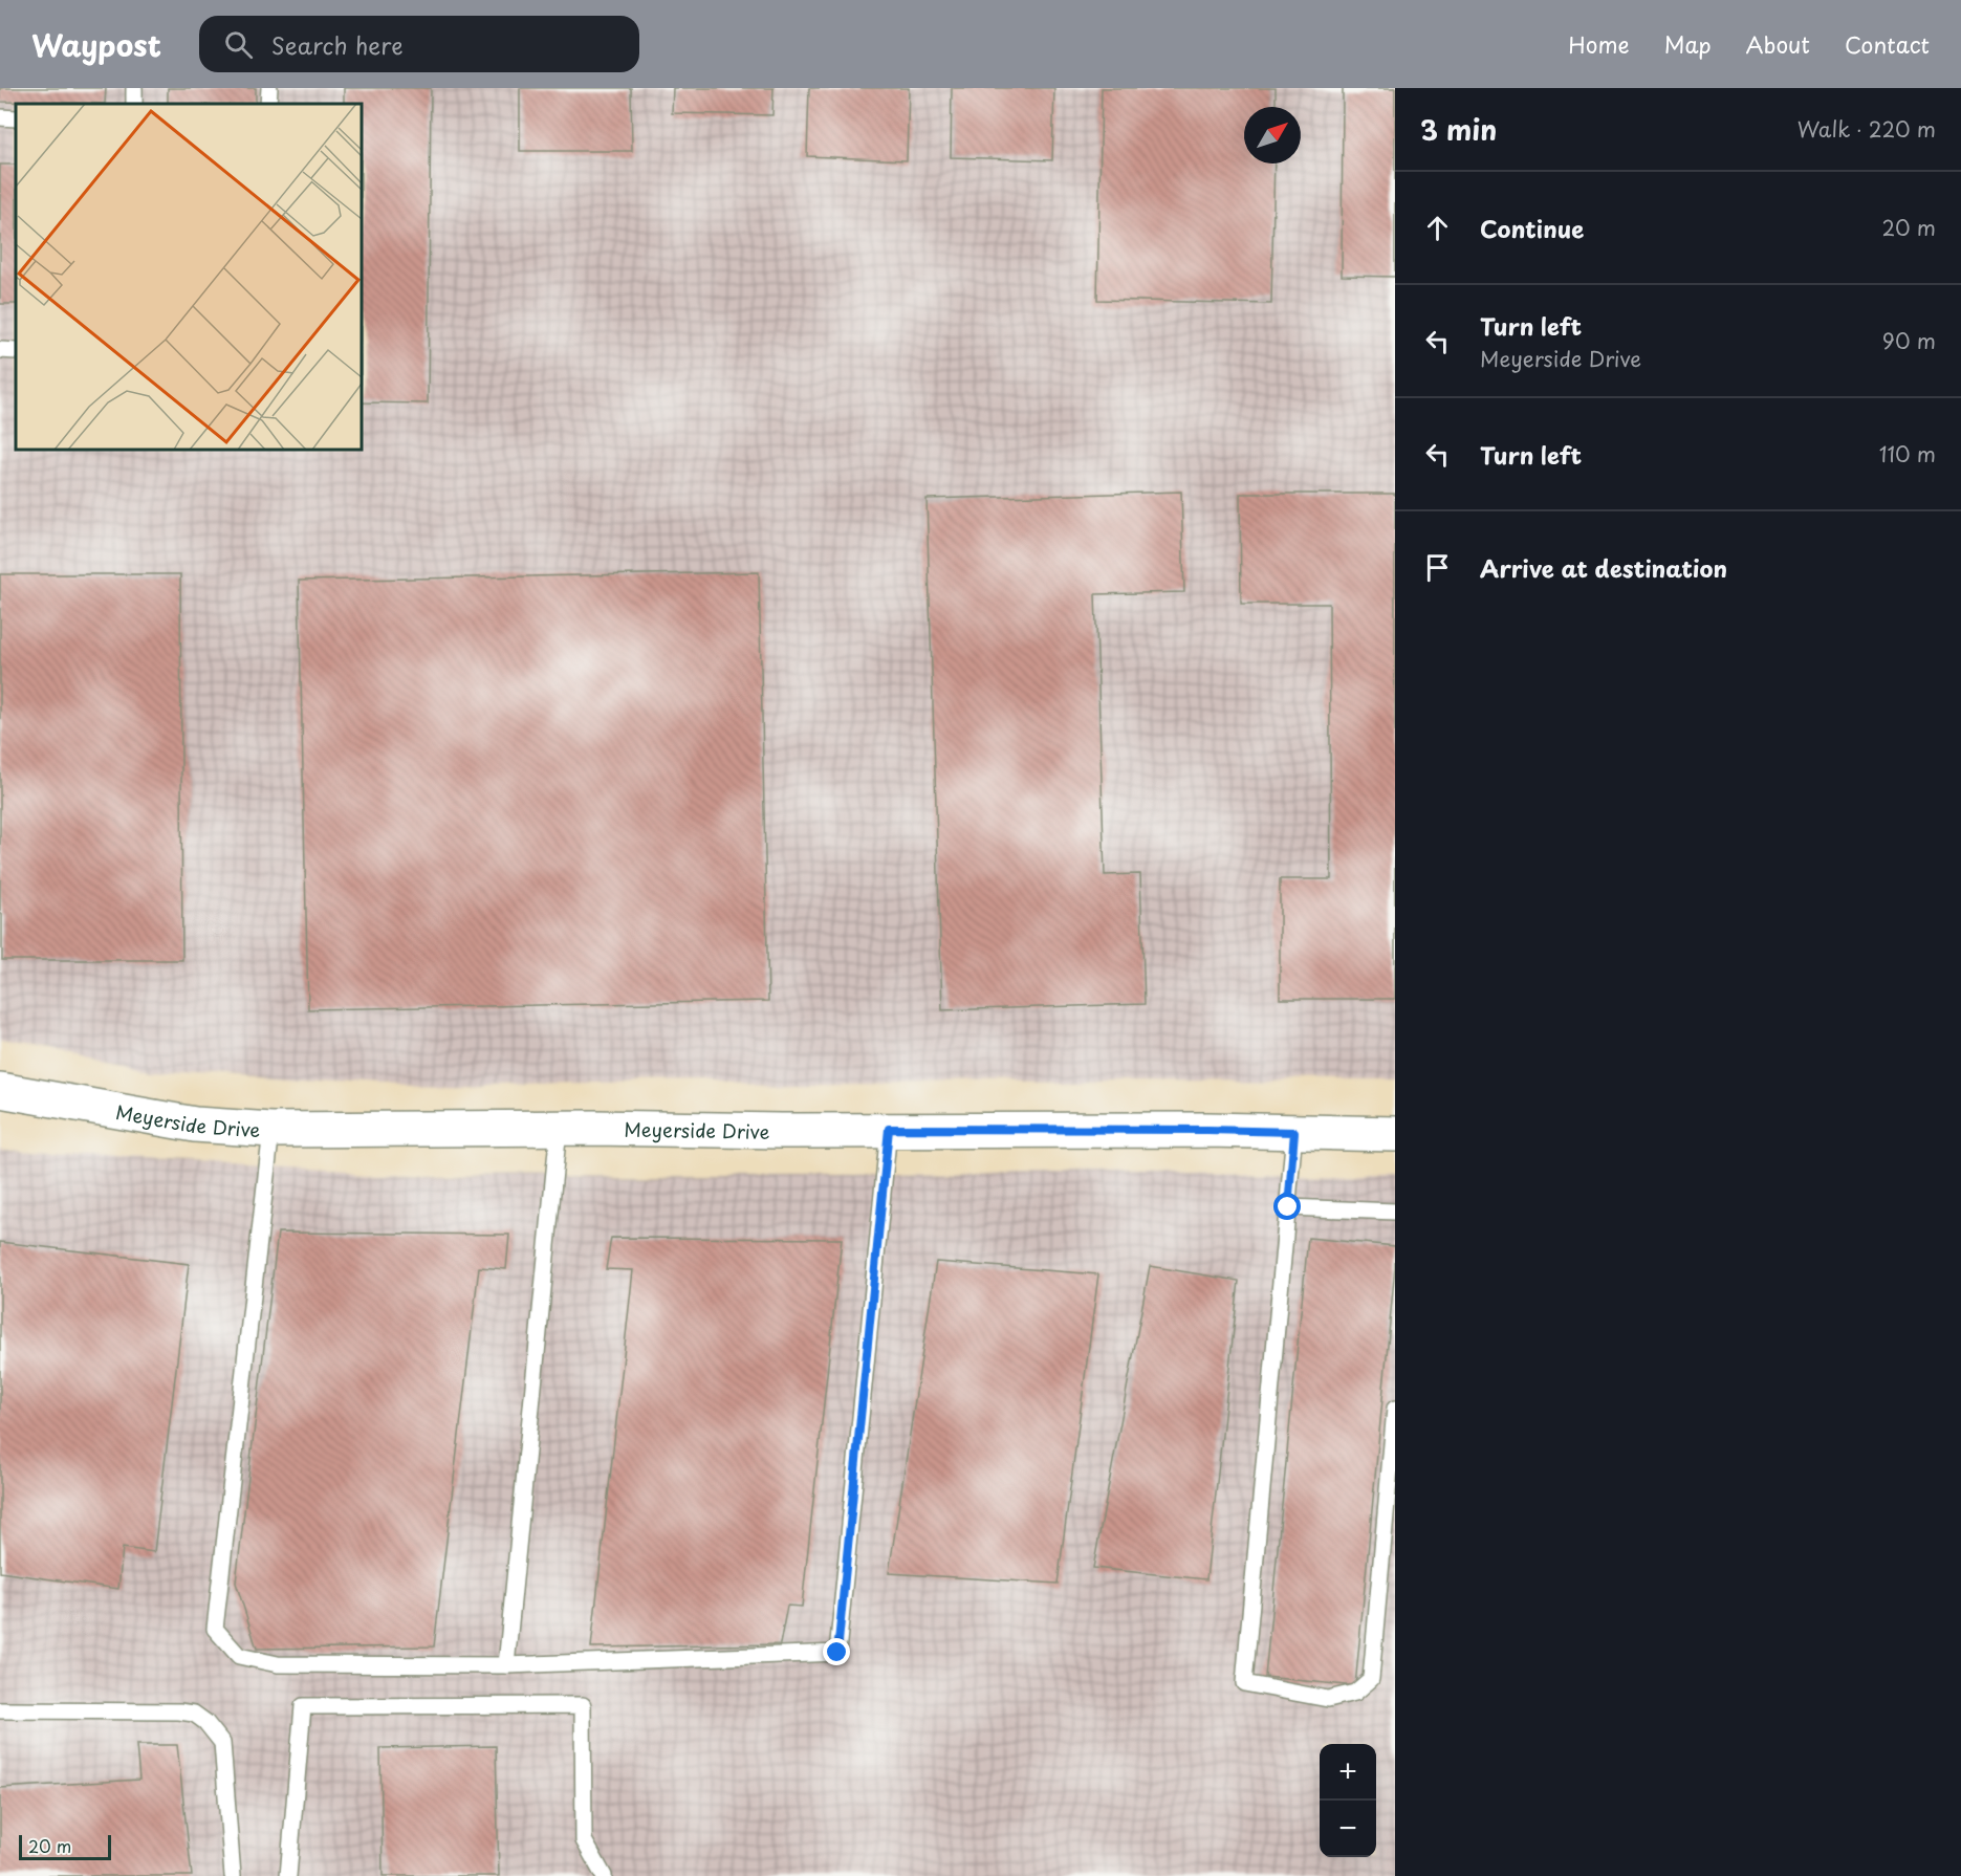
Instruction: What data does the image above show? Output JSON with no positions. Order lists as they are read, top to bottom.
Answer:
{
  "streets": {
    "street": ["Meyerside Drive"]
  },
  "scale_bar": "20 m",
  "north": "top right",
  "page": {
    "header": "Waypost",
    "search": "Search here",
    "nav": [
      "Home",
      "Map",
      "About",
      "Contact"
    ],
    "heading": ["3 min", "Walk · 220 m"],
    "list": [
      ["Continue", "20 m"],
      ["Turn left", "Meyerside Drive", "90 m"],
      ["Turn left", "110 m"],
      "Arrive at destination"
    ],
    "map_buttons": ["+", "−"],
    "scale": "20 m"
  }
}
